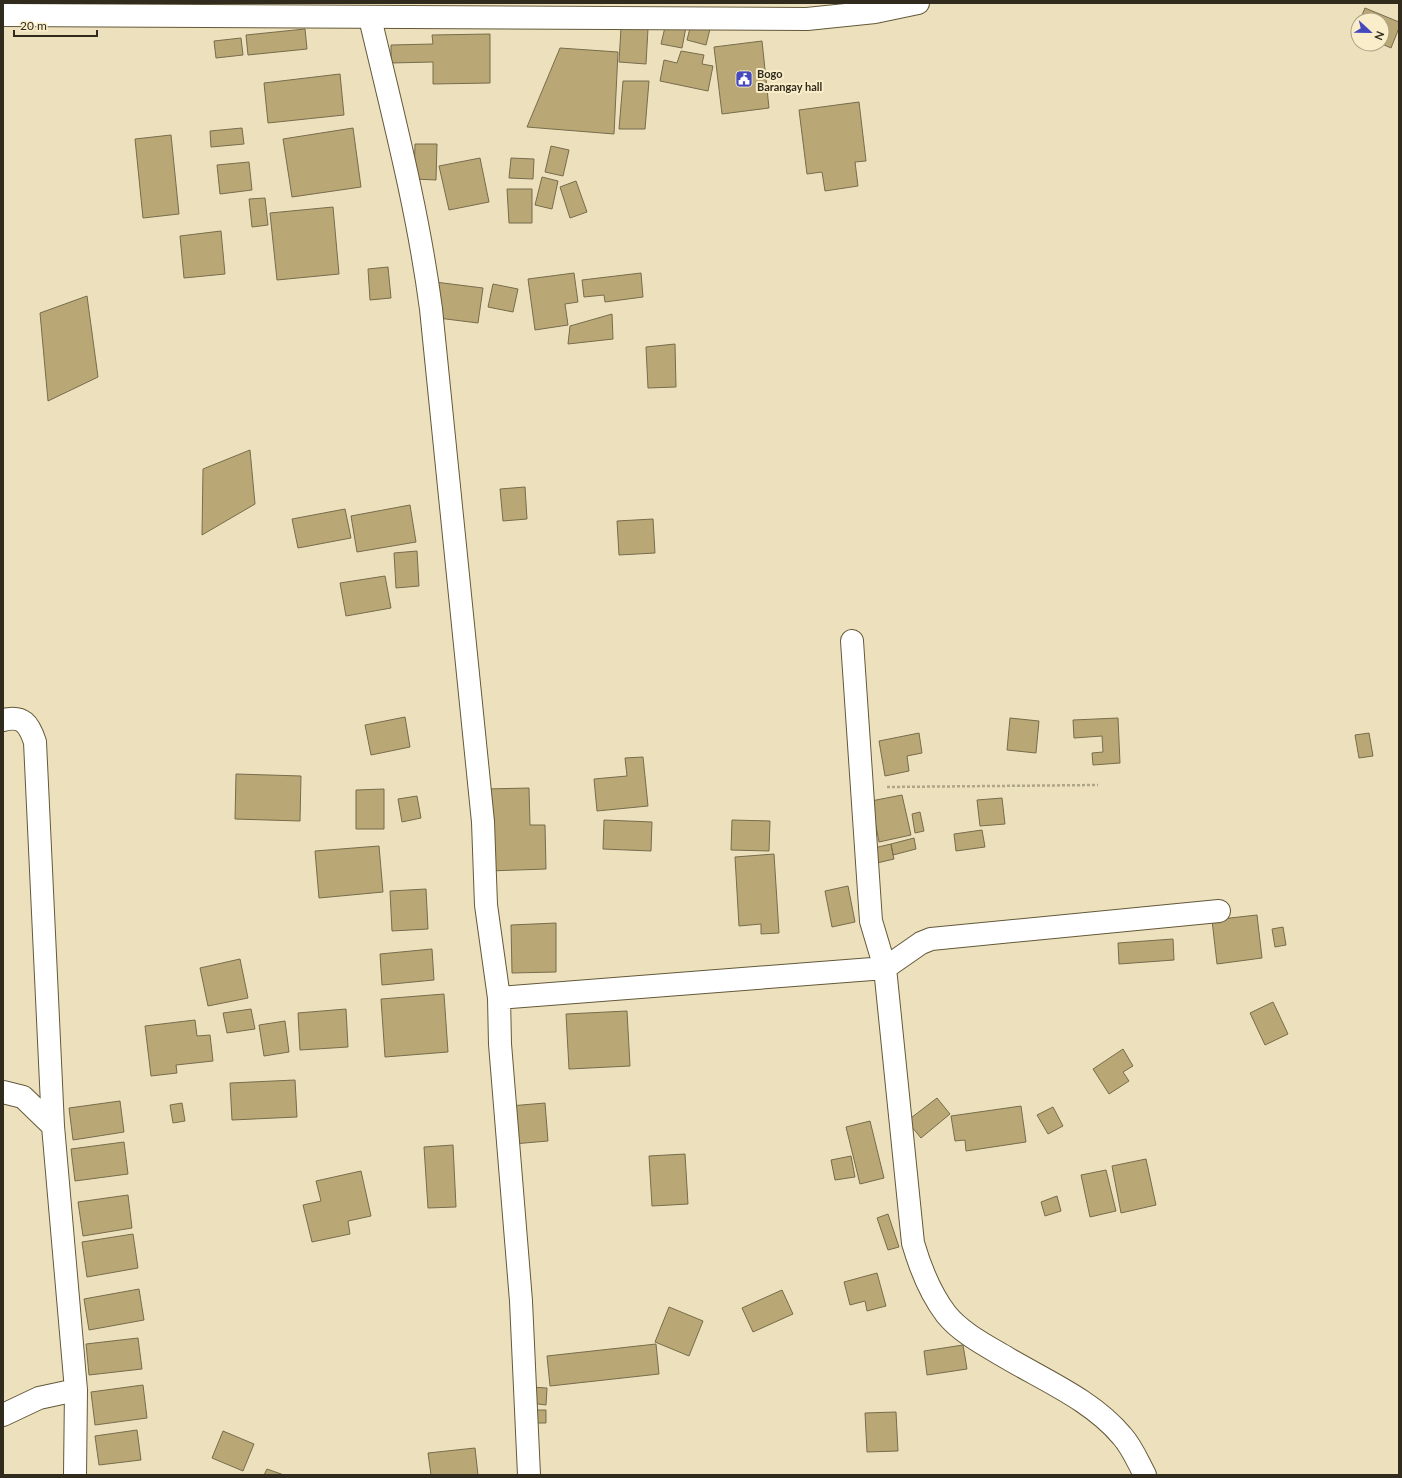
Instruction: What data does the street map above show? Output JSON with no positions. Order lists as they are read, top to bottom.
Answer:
{
  "places": {
    "public building": ["Bogo Barangay hall"]
  },
  "scale_bar": "20 m",
  "north": "right"
}
